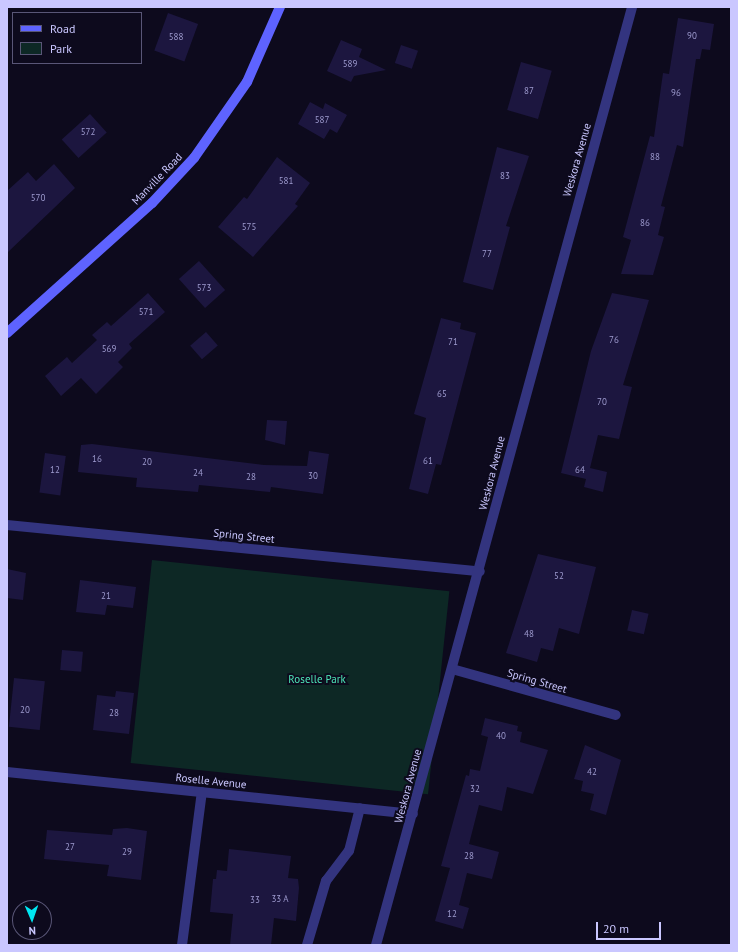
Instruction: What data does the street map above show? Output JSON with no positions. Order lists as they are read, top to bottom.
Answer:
{
  "streets": {
    "main road": ["Manville Road"],
    "street": ["Weskora Avenue", "Spring Street", "Roselle Avenue"]
  },
  "crossings": [
    ["Weskora Avenue", "Spring Street"],
    ["Weskora Avenue", "Roselle Avenue"]
  ],
  "parks": ["Roselle Park"],
  "house_numbers": [
    "90",
    "588",
    "589",
    "87",
    "96",
    "587",
    "572",
    "88",
    "83",
    "581",
    "570",
    "86",
    "575",
    "77",
    "573",
    "571",
    "76",
    "71",
    "569",
    "65",
    "70",
    "16",
    "61",
    "20",
    "12",
    "64",
    "24",
    "30",
    "28",
    "52",
    "21",
    "48",
    "20",
    "28",
    "40",
    "42",
    "32",
    "27",
    "29",
    "28",
    "33 A",
    "33",
    "12"
  ],
  "legend": ["Road", "Park"],
  "scale_bar": "20 m",
  "north": "bottom"
}
